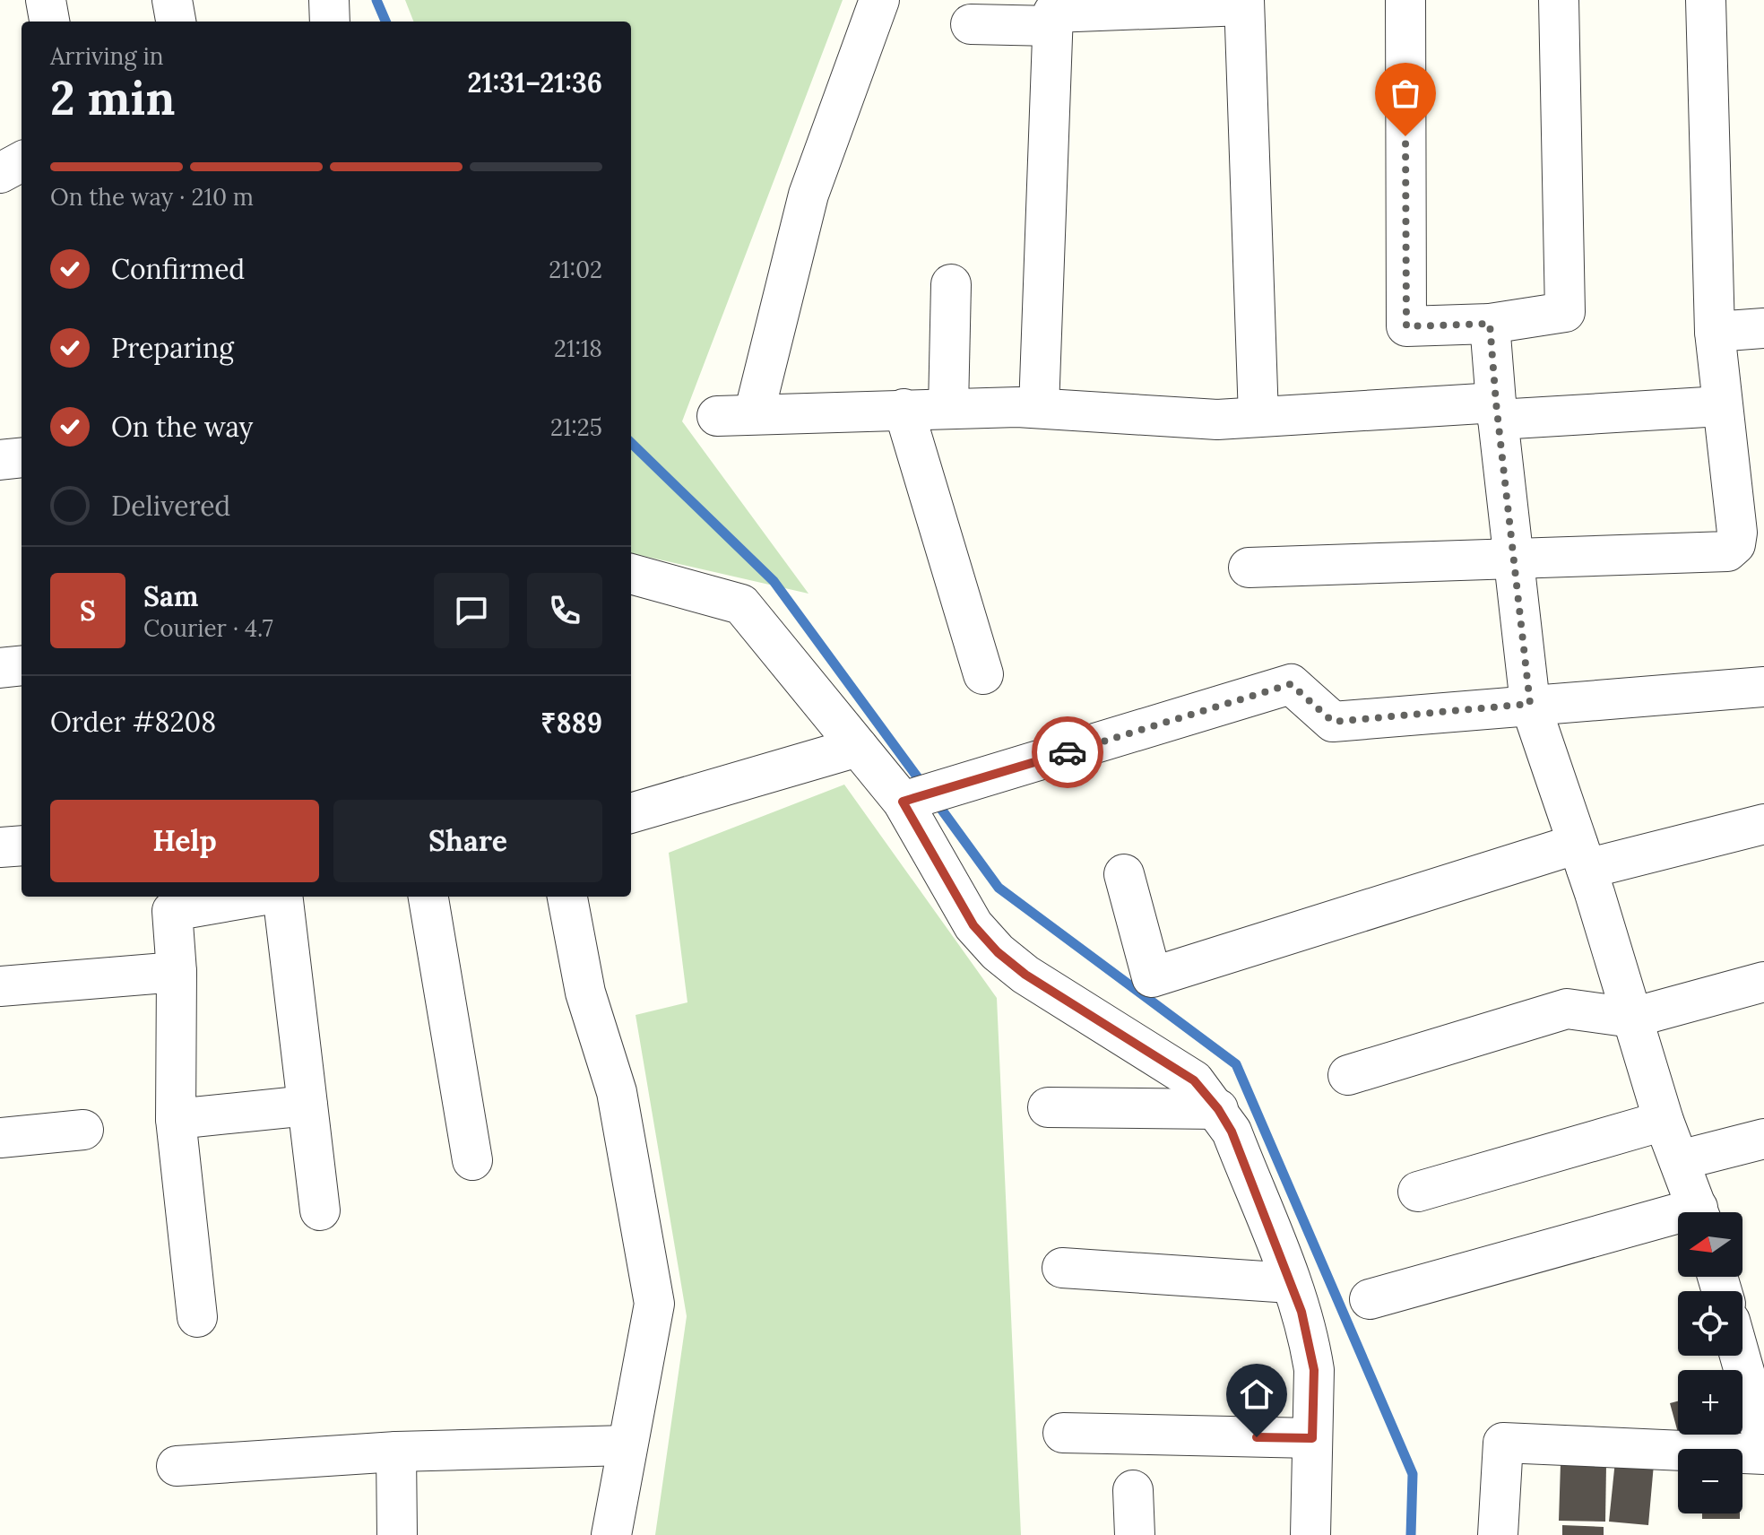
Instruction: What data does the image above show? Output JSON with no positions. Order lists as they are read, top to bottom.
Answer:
{
  "north": "left",
  "page": {
    "heading": ["2 min", "Arriving in", "21:31–21:36"],
    "panel": [
      "Sam",
      "Courier · 4.7",
      "Order #8208",
      "₹889"
    ],
    "bar": "On the way · 210 m",
    "list": [
      ["Confirmed", "21:02"],
      ["Preparing", "21:18"],
      ["On the way", "21:25"],
      "Delivered"
    ],
    "round": "S",
    "buttons": ["Help", "Share"],
    "map_buttons": ["+", "−"]
  }
}
